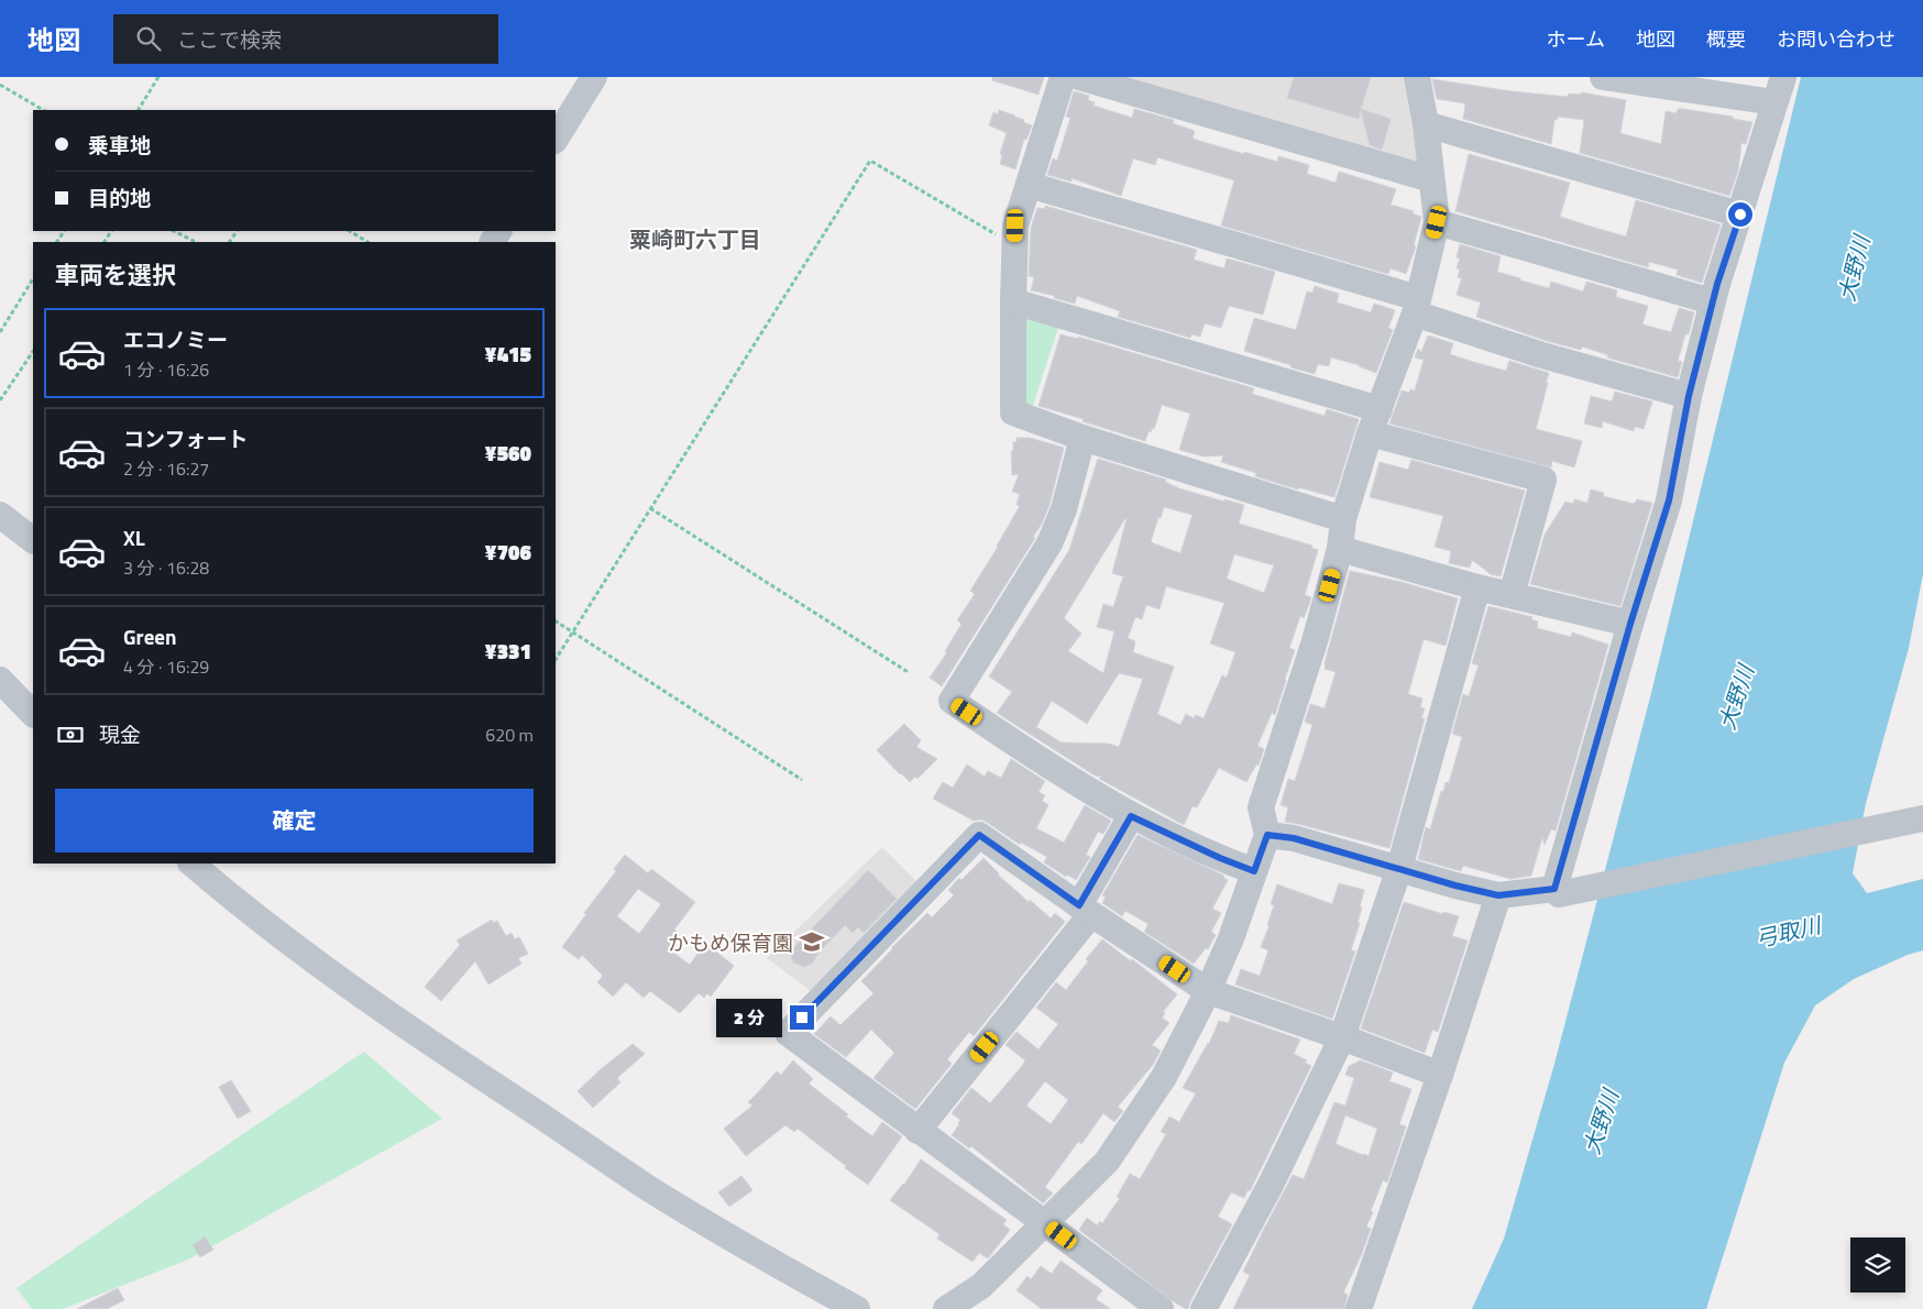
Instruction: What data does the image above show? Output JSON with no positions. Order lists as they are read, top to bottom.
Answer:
{
  "districts": ["粟崎町六丁目"],
  "water": ["大野川", "弓取川"],
  "places": {
    "school or university": ["かもめ保育園"]
  },
  "page": {
    "header": "地図",
    "search": "ここで検索",
    "nav": [
      "ホーム",
      "地図",
      "概要",
      "お問い合わせ"
    ],
    "banner": ["乗車地", "目的地"],
    "heading": "車両を選択",
    "list": [
      {
        "name": "エコノミー",
        "note": "1 分 · 16:26",
        "value": "¥415"
      },
      {
        "name": "コンフォート",
        "note": "2 分 · 16:27",
        "value": "¥560"
      },
      {
        "name": "XL",
        "note": "3 分 · 16:28",
        "value": "¥706"
      },
      {
        "name": "Green",
        "note": "4 分 · 16:29",
        "value": "¥331"
      }
    ],
    "pay": ["現金", "620 m"],
    "buttons": "確定",
    "bubble": "2 分"
  }
}
